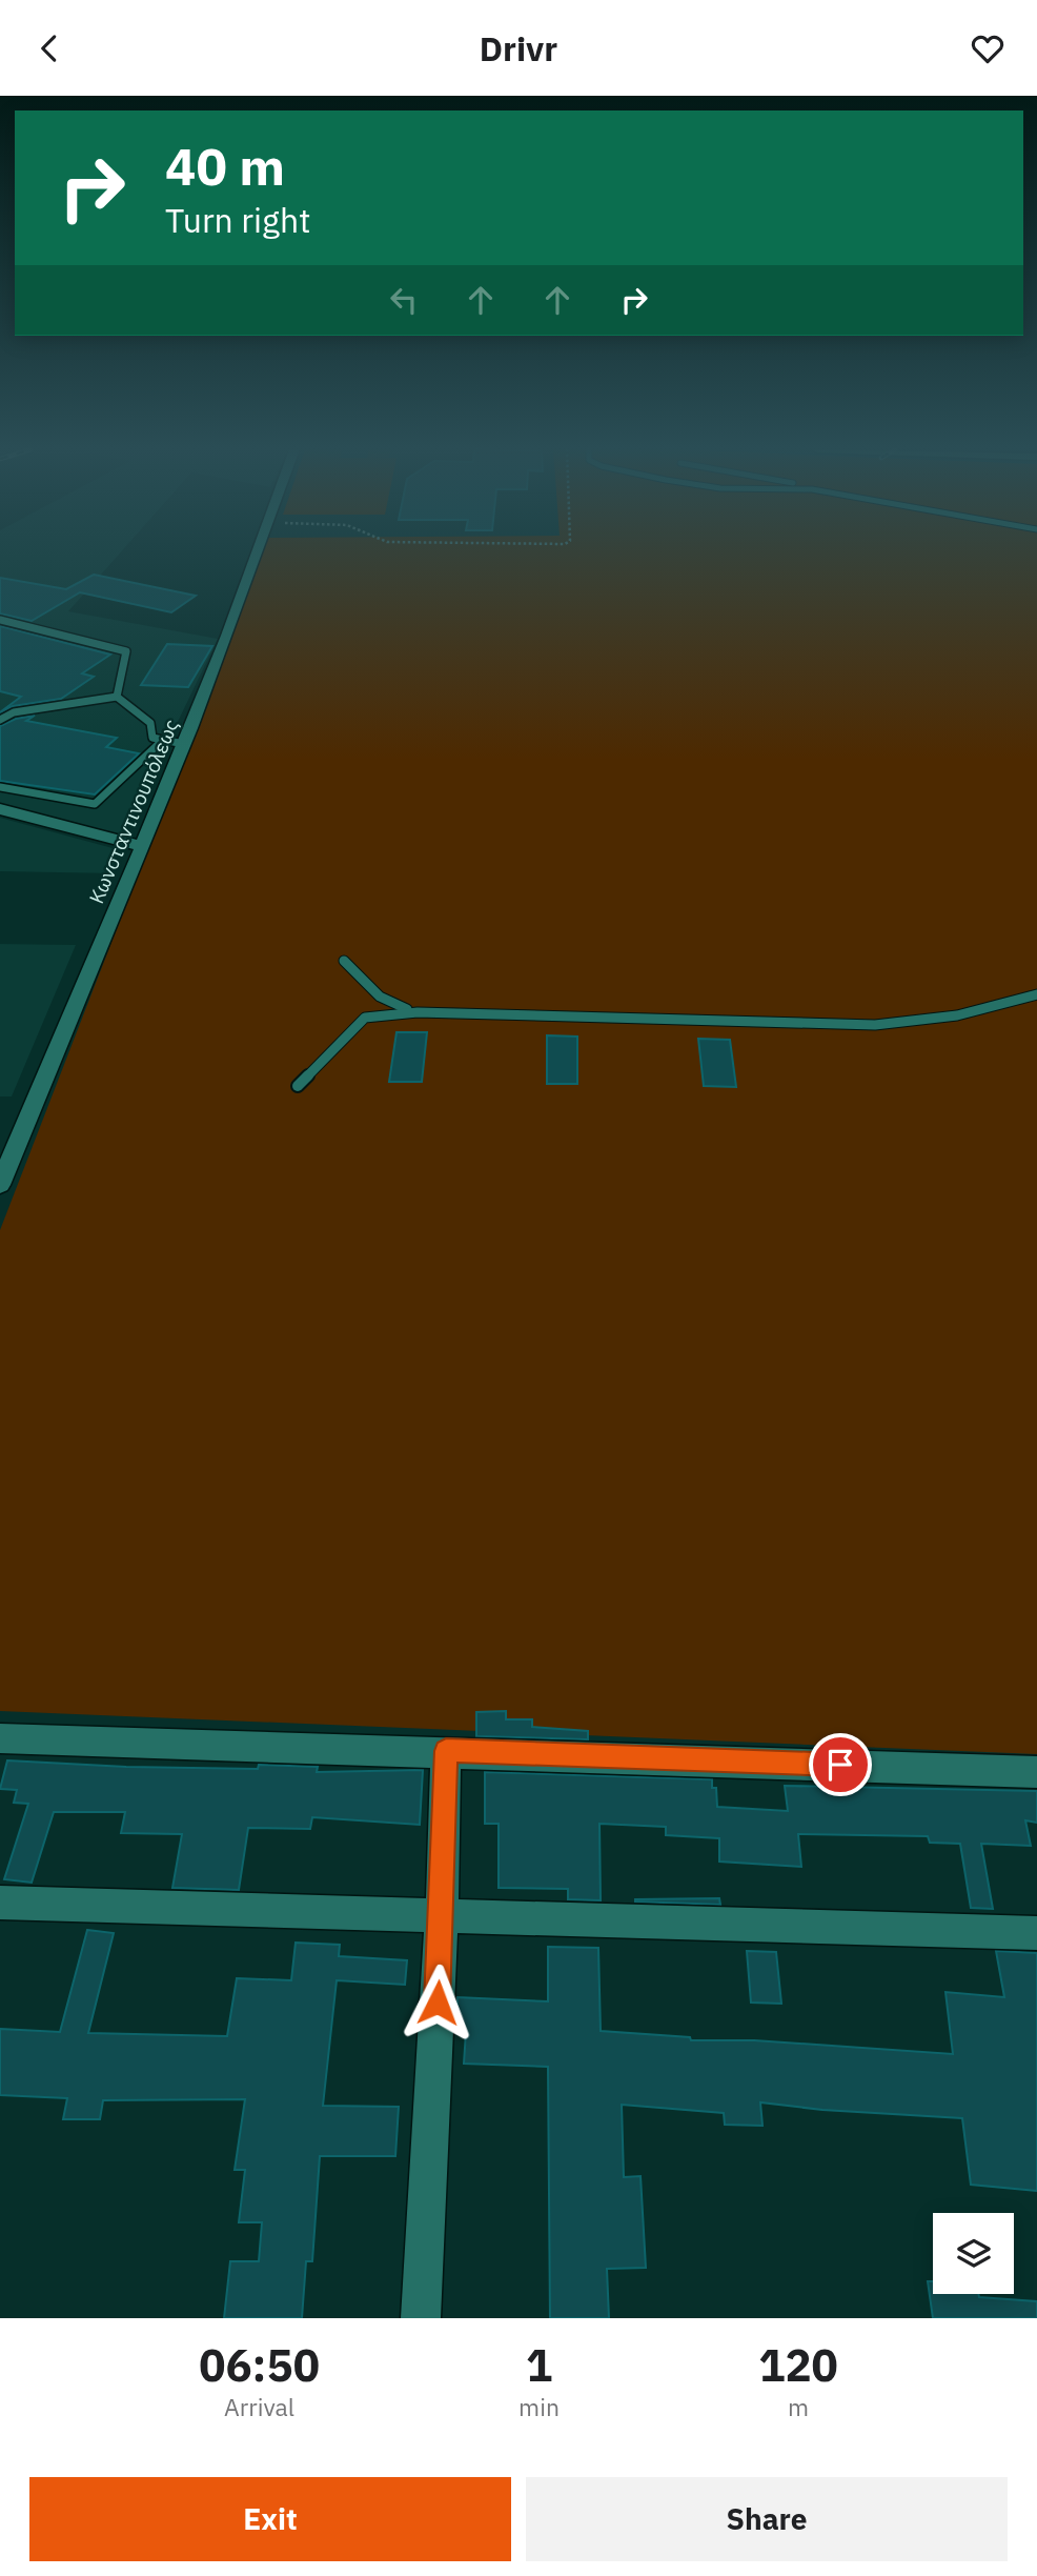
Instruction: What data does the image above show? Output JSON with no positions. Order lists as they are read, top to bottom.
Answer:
{
  "streets": {
    "street": ["Κωνσταντινουπόλεως"]
  },
  "page": {
    "header": "Drivr",
    "turn": ["40 m", "Turn right"],
    "eta": [
      "06:50",
      "Arrival",
      "1",
      "min",
      "120",
      "m"
    ],
    "buttons": ["Exit", "Share"]
  }
}
